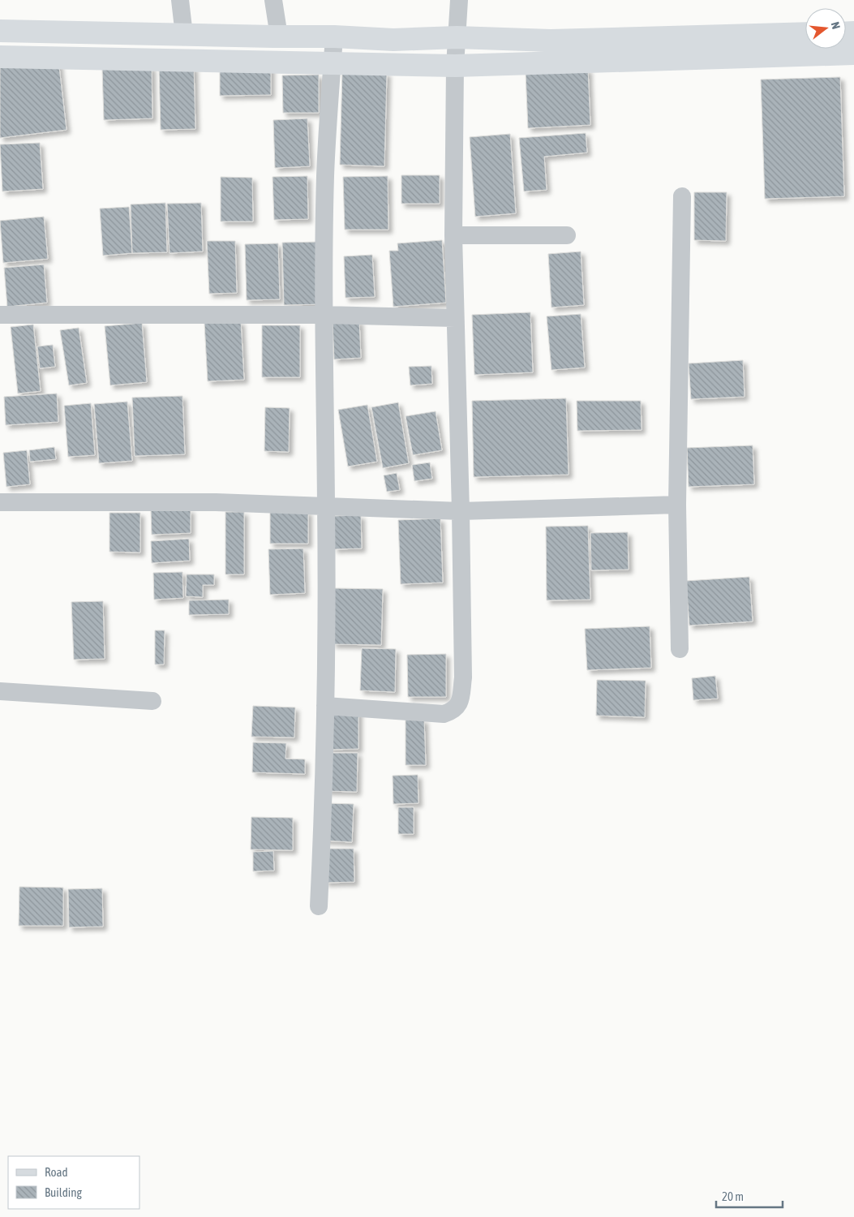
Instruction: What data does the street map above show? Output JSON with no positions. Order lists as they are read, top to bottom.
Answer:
{
  "legend": ["Road", "Building"],
  "scale_bar": "20 m",
  "north": "right"
}
